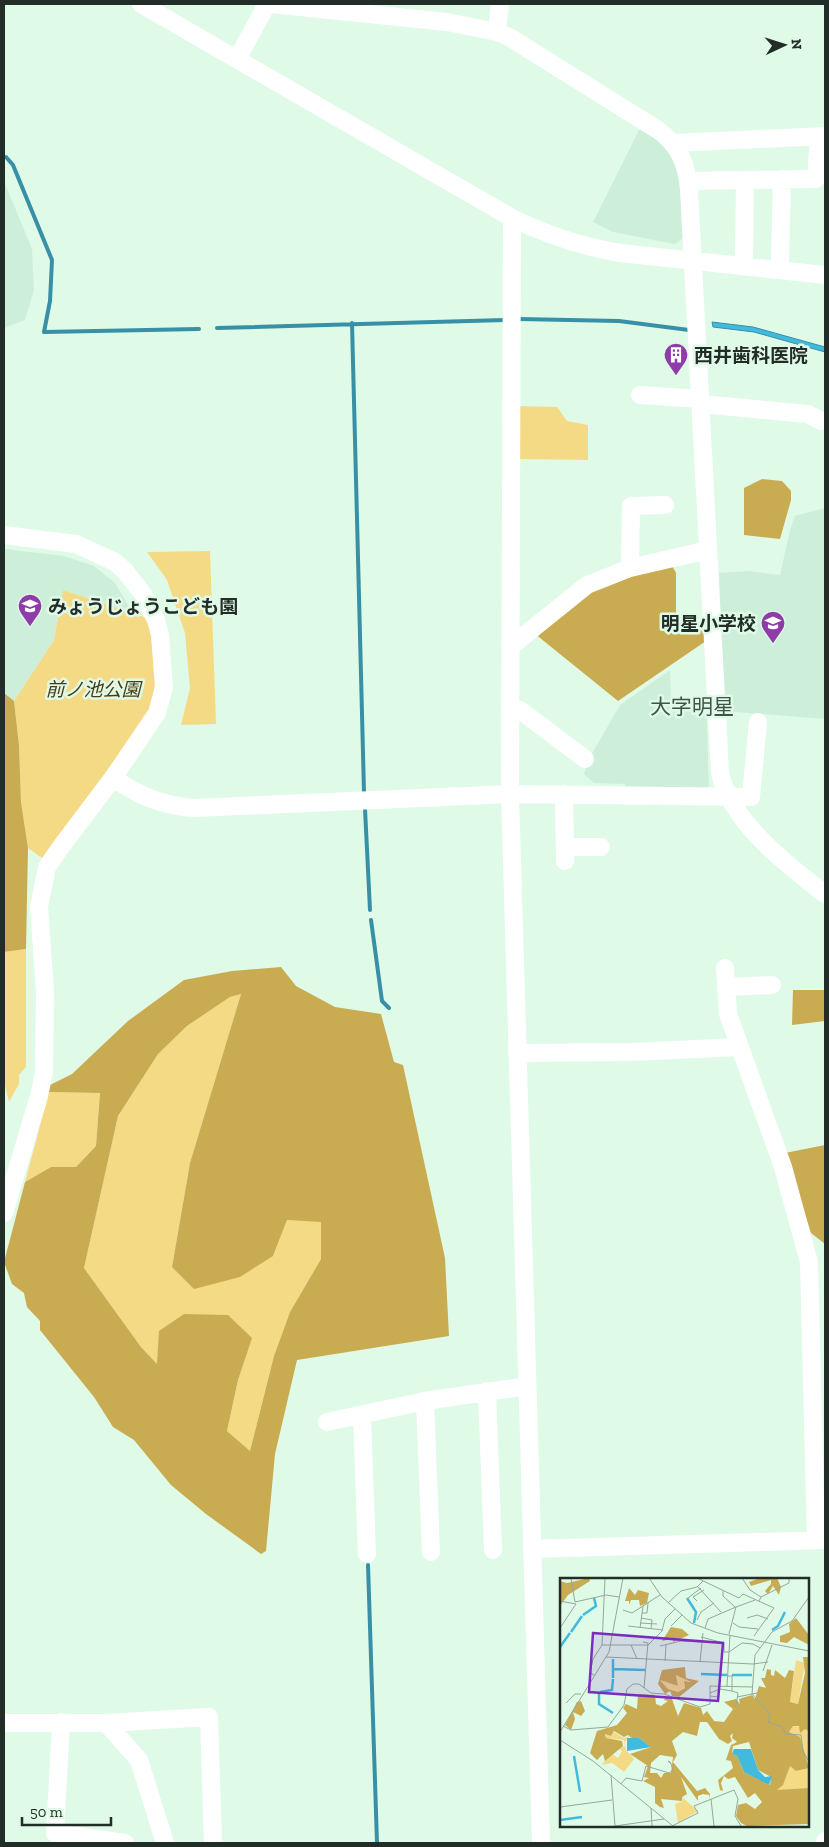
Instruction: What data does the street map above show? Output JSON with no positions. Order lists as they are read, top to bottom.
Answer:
{
  "districts": ["大字明星"],
  "parks": ["前ノ池公園"],
  "places": {
    "building": ["西井歯科医院"],
    "school or university": ["みょうじょうこども園", "明星小学校"]
  },
  "scale_bar": "50 m",
  "north": "right"
}
